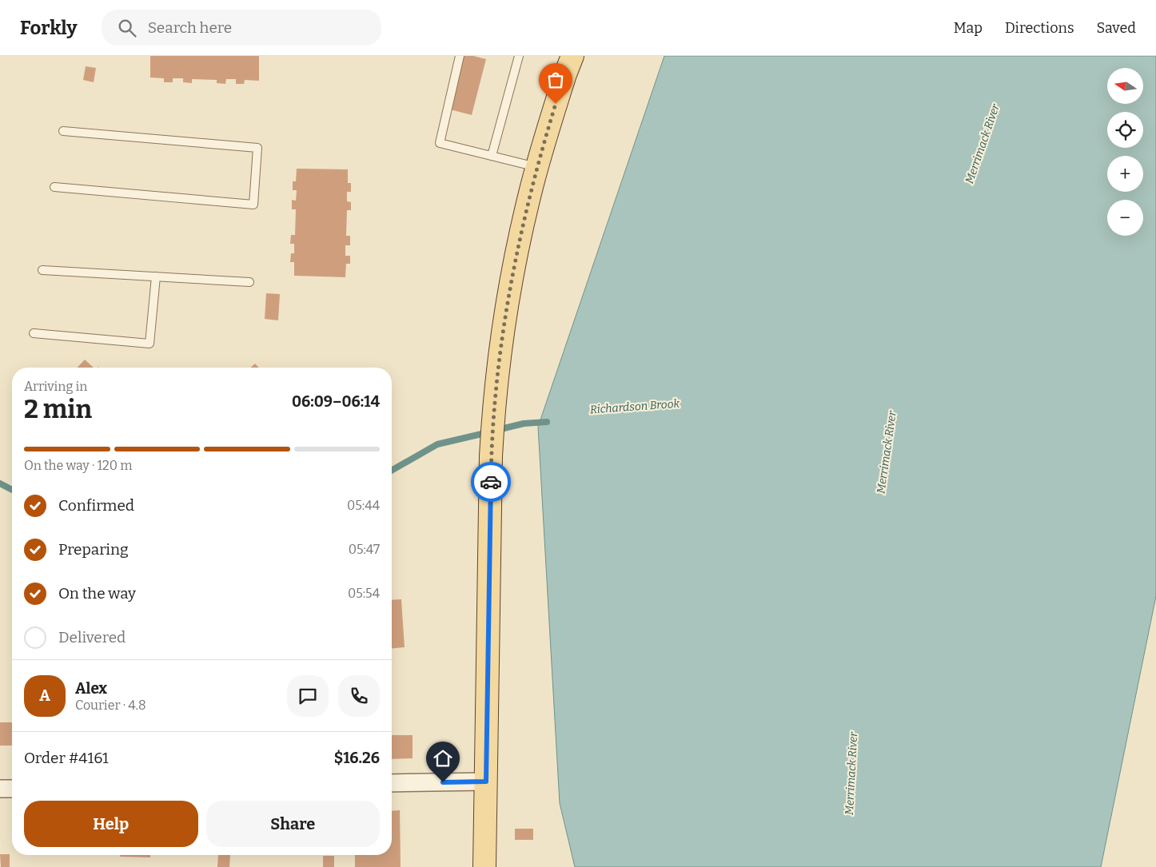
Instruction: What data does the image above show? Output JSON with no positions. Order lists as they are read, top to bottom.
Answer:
{
  "water": ["Merrimack River", "Richardson Brook"],
  "north": "left",
  "page": {
    "header": "Forkly",
    "search": "Search here",
    "nav": ["Map", "Directions", "Saved"],
    "map_buttons": ["+", "−"],
    "heading": ["2 min", "Arriving in", "06:09–06:14"],
    "panel": [
      "Alex",
      "Courier · 4.8",
      "Order #4161",
      "$16.26"
    ],
    "bar": "On the way · 120 m",
    "list": [
      ["Confirmed", "05:44"],
      ["Preparing", "05:47"],
      ["On the way", "05:54"],
      "Delivered"
    ],
    "round": "A",
    "buttons": ["Help", "Share"]
  }
}
